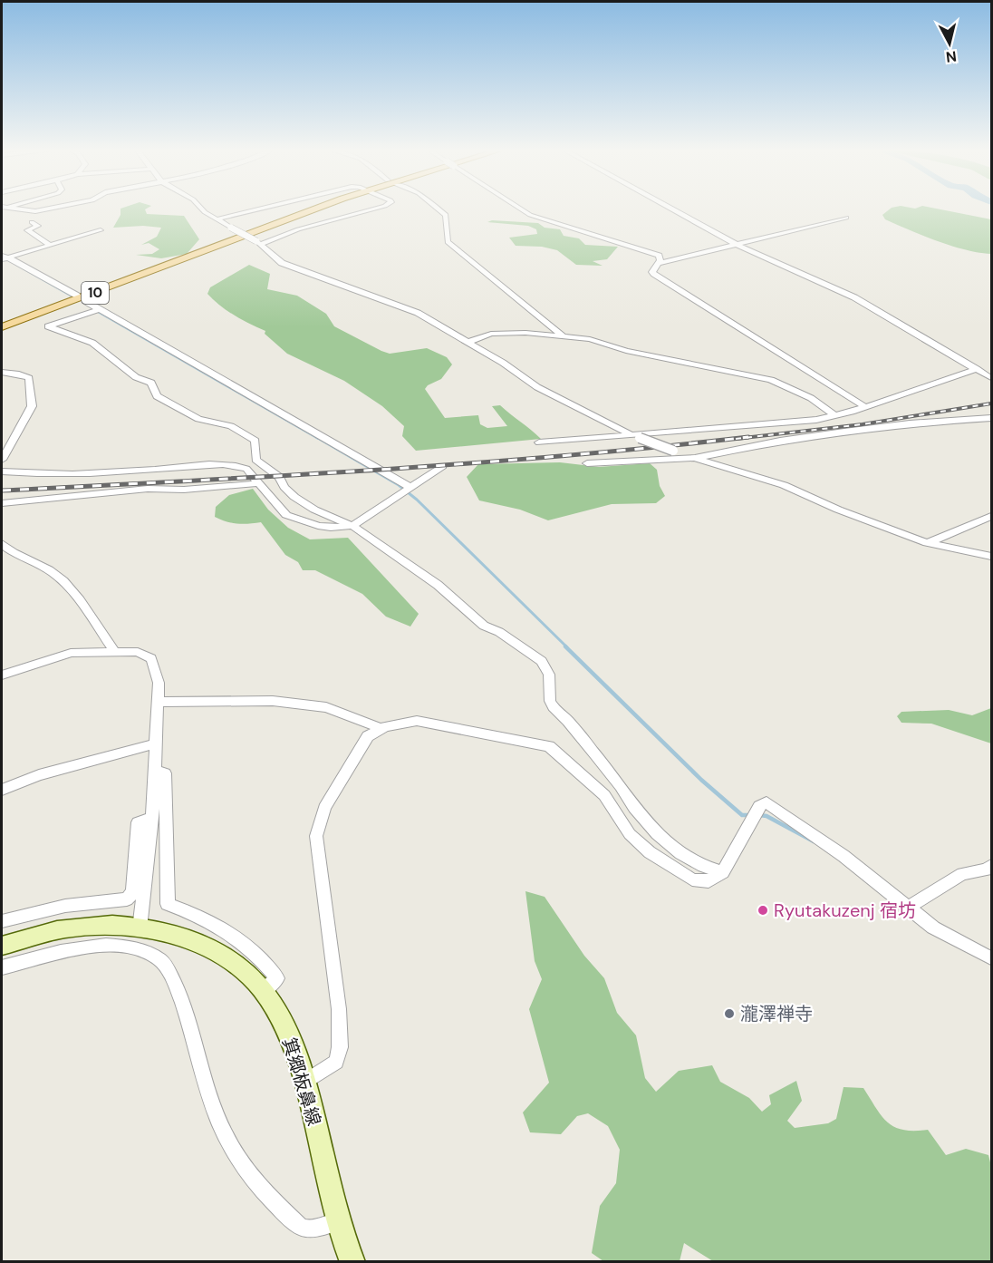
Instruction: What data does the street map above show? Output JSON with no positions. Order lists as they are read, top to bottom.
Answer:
{
  "streets": {
    "main road": ["10", "箕郷板鼻線"]
  },
  "places": ["Ryutakuzenj 宿坊", "瀧澤禅寺"],
  "north": "bottom"
}
